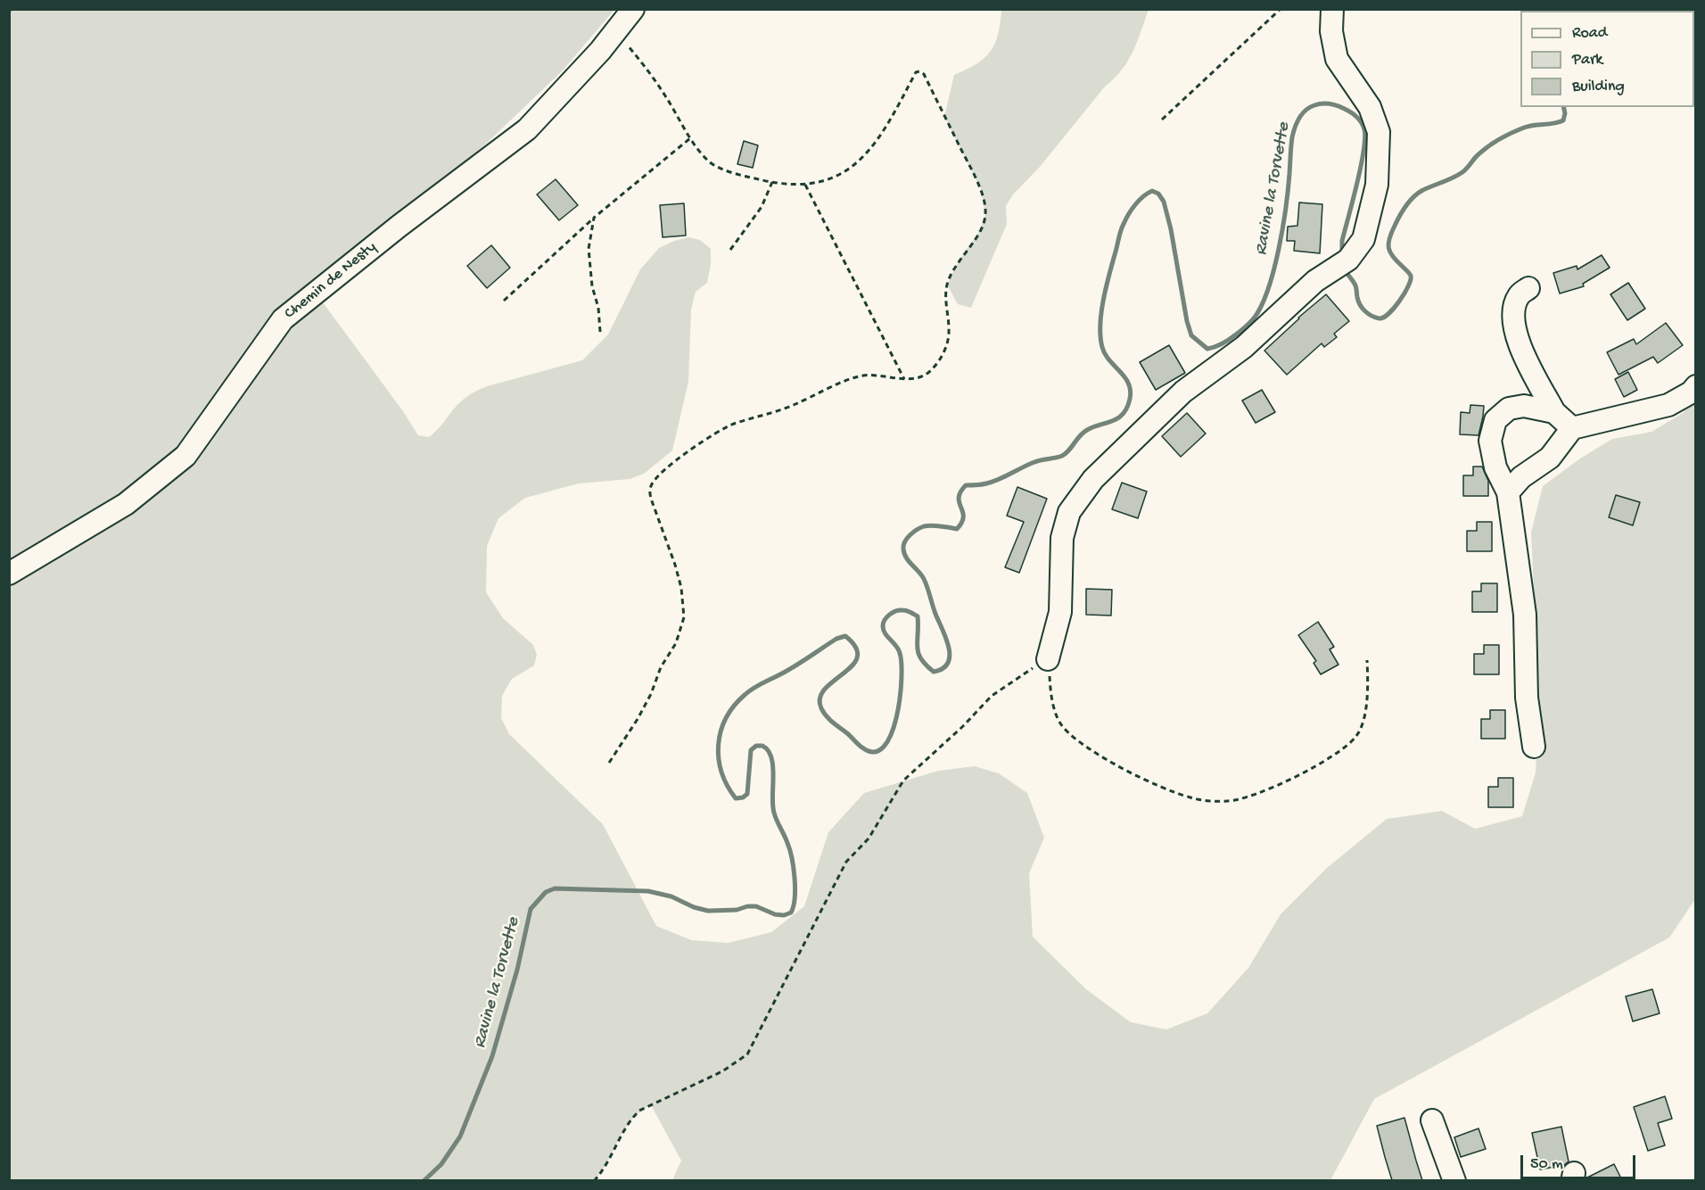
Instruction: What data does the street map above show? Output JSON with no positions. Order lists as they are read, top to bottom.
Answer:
{
  "streets": {
    "street": ["Chemin de Nesty"]
  },
  "water": ["Ravine la Torvette"],
  "legend": ["Road", "Park", "Building"],
  "scale_bar": "50 m"
}
